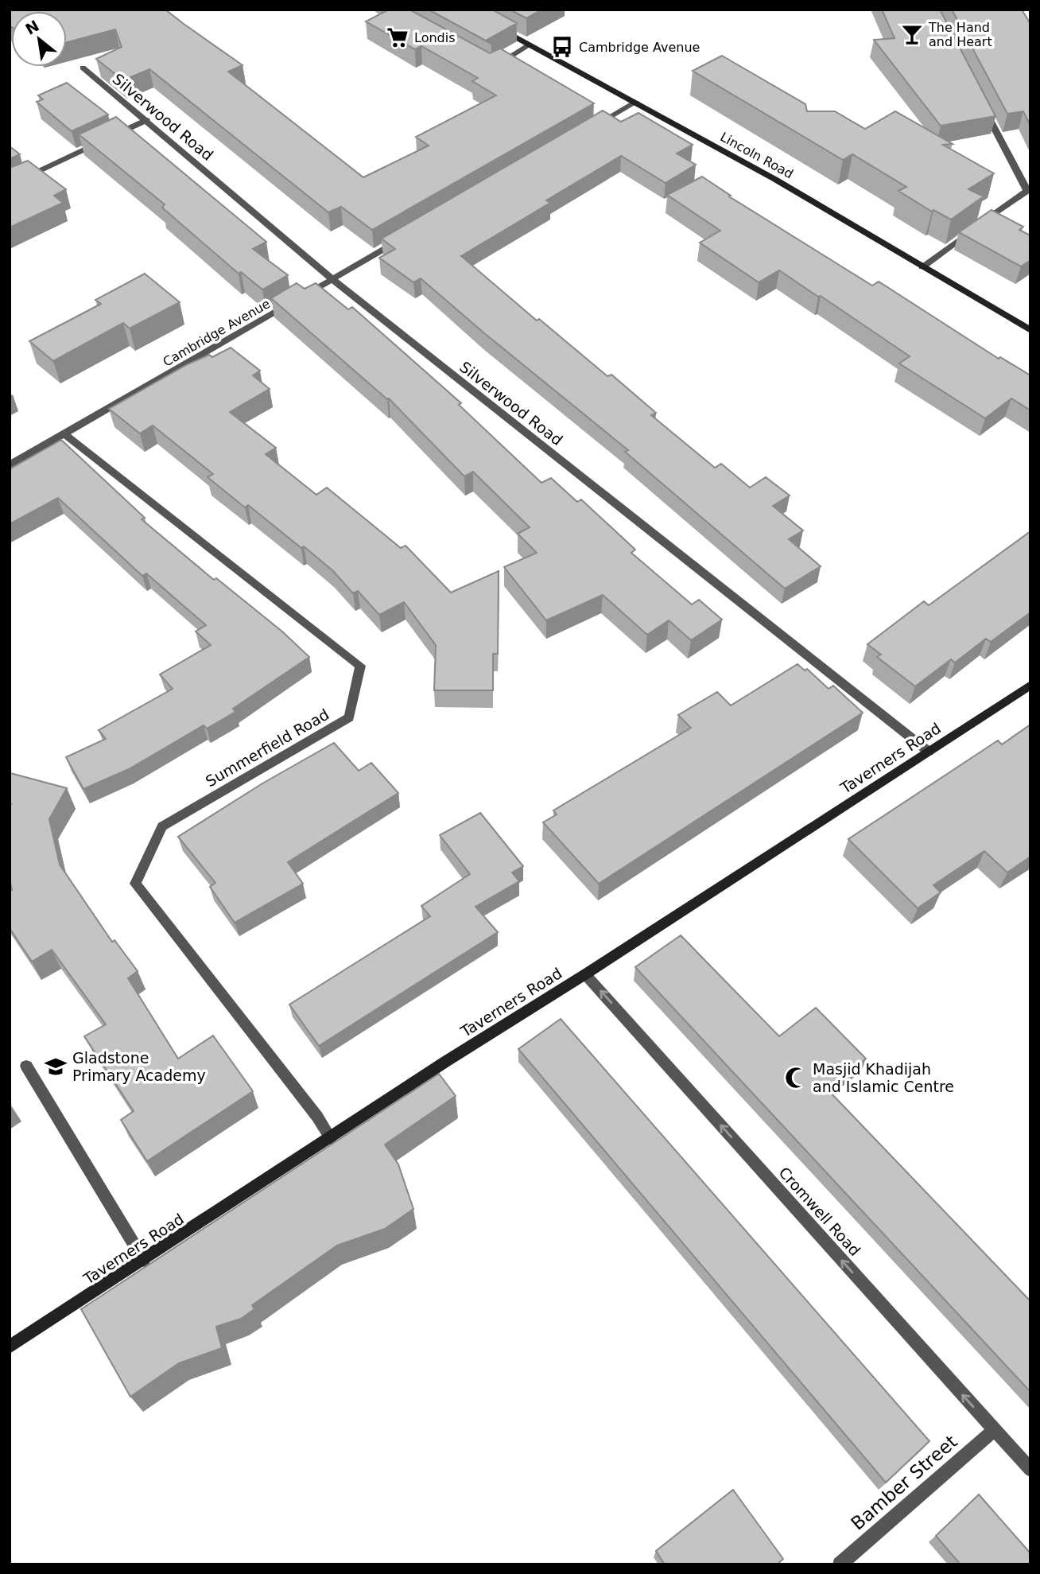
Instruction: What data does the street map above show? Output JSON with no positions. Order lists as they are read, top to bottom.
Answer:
{
  "streets": {
    "street": [
      "Silverwood Road",
      "Lincoln Road",
      "Cambridge Avenue",
      "Summerfield Road",
      "Taverners Road",
      "Cromwell Road",
      "Bamber Street"
    ]
  },
  "crossings": [
    ["Silverwood Road", "Taverners Road"],
    ["Cambridge Avenue", "Summerfield Road"],
    ["Summerfield Road", "Taverners Road"],
    ["Taverners Road", "Cromwell Road"],
    ["Cromwell Road", "Bamber Street"]
  ],
  "one_way": ["Cromwell Road"],
  "places": {
    "bar": ["The Hand and Heart"],
    "supermarket": ["Londis"],
    "bus stop": ["Cambridge Avenue"],
    "school or university": ["Gladstone Primary Academy"],
    "mosque": ["Masjid Khadijah and Islamic Centre"]
  },
  "north": "top left"
}
